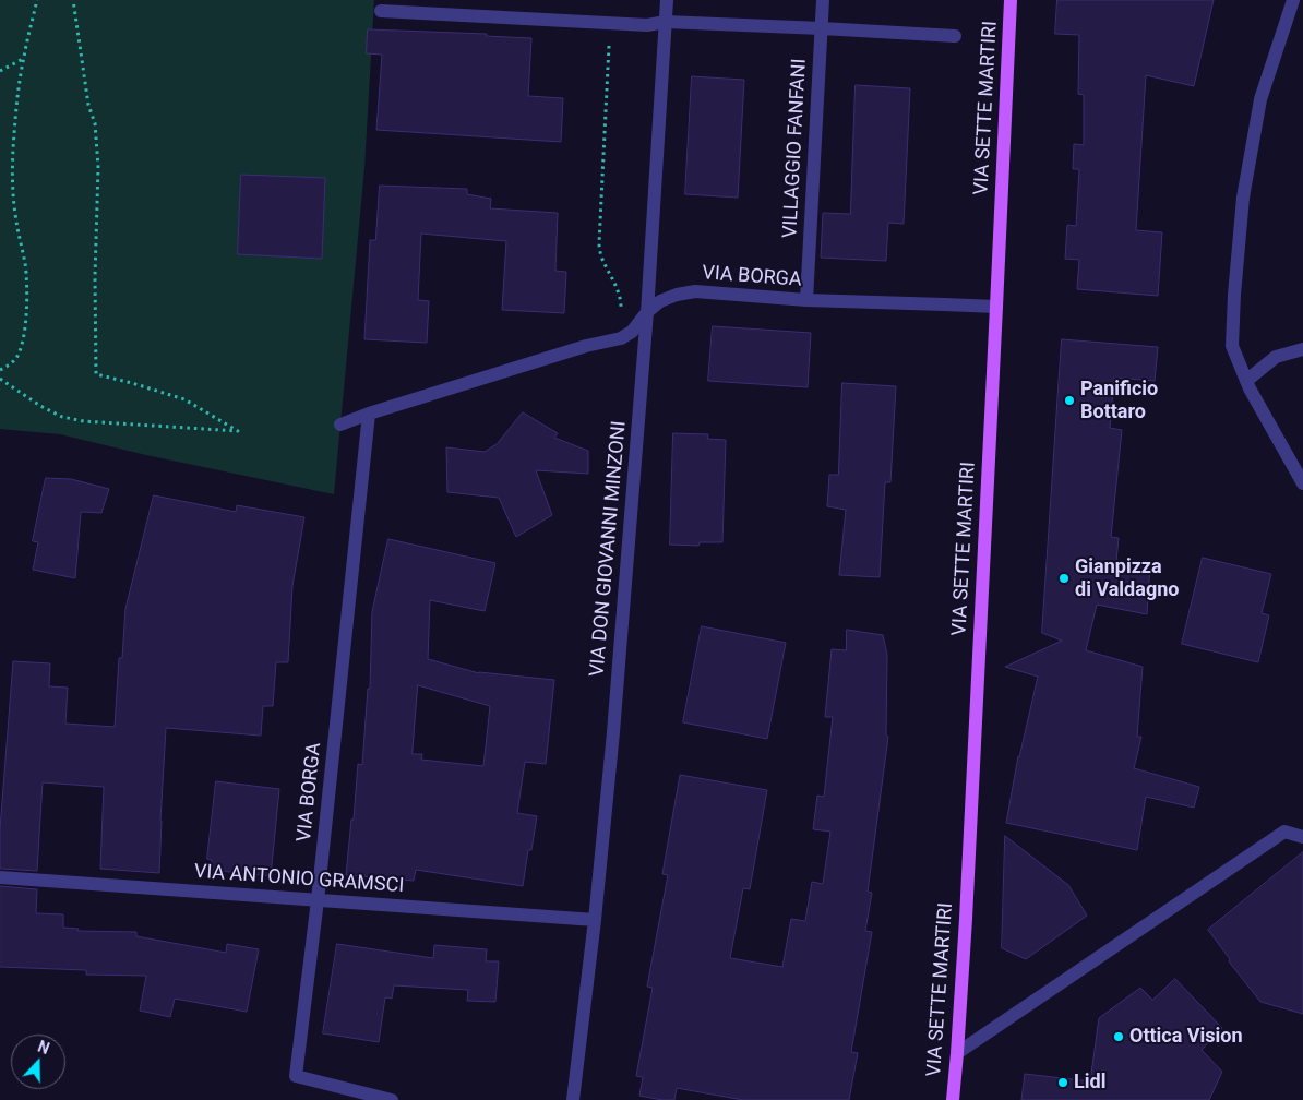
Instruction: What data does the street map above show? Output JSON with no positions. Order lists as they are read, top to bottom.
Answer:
{
  "streets": {
    "main road": ["VIA SETTE MARTIRI"],
    "street": [
      "VILLAGGIO FANFANI",
      "VIA BORGA",
      "VIA DON GIOVANNI MINZONI",
      "VIA ANTONIO GRAMSCI"
    ]
  },
  "crossings": [
    ["VIA SETTE MARTIRI", "VIA BORGA"],
    ["VILLAGGIO FANFANI", "VIA BORGA"],
    ["VIA BORGA", "VIA DON GIOVANNI MINZONI"],
    ["VIA BORGA", "VIA ANTONIO GRAMSCI"],
    ["VIA DON GIOVANNI MINZONI", "VIA ANTONIO GRAMSCI"]
  ],
  "places": [
    "Panificio Bottaro",
    "Gianpizza di Valdagno",
    "Ottica Vision",
    "Lidl"
  ],
  "north": "top"
}
